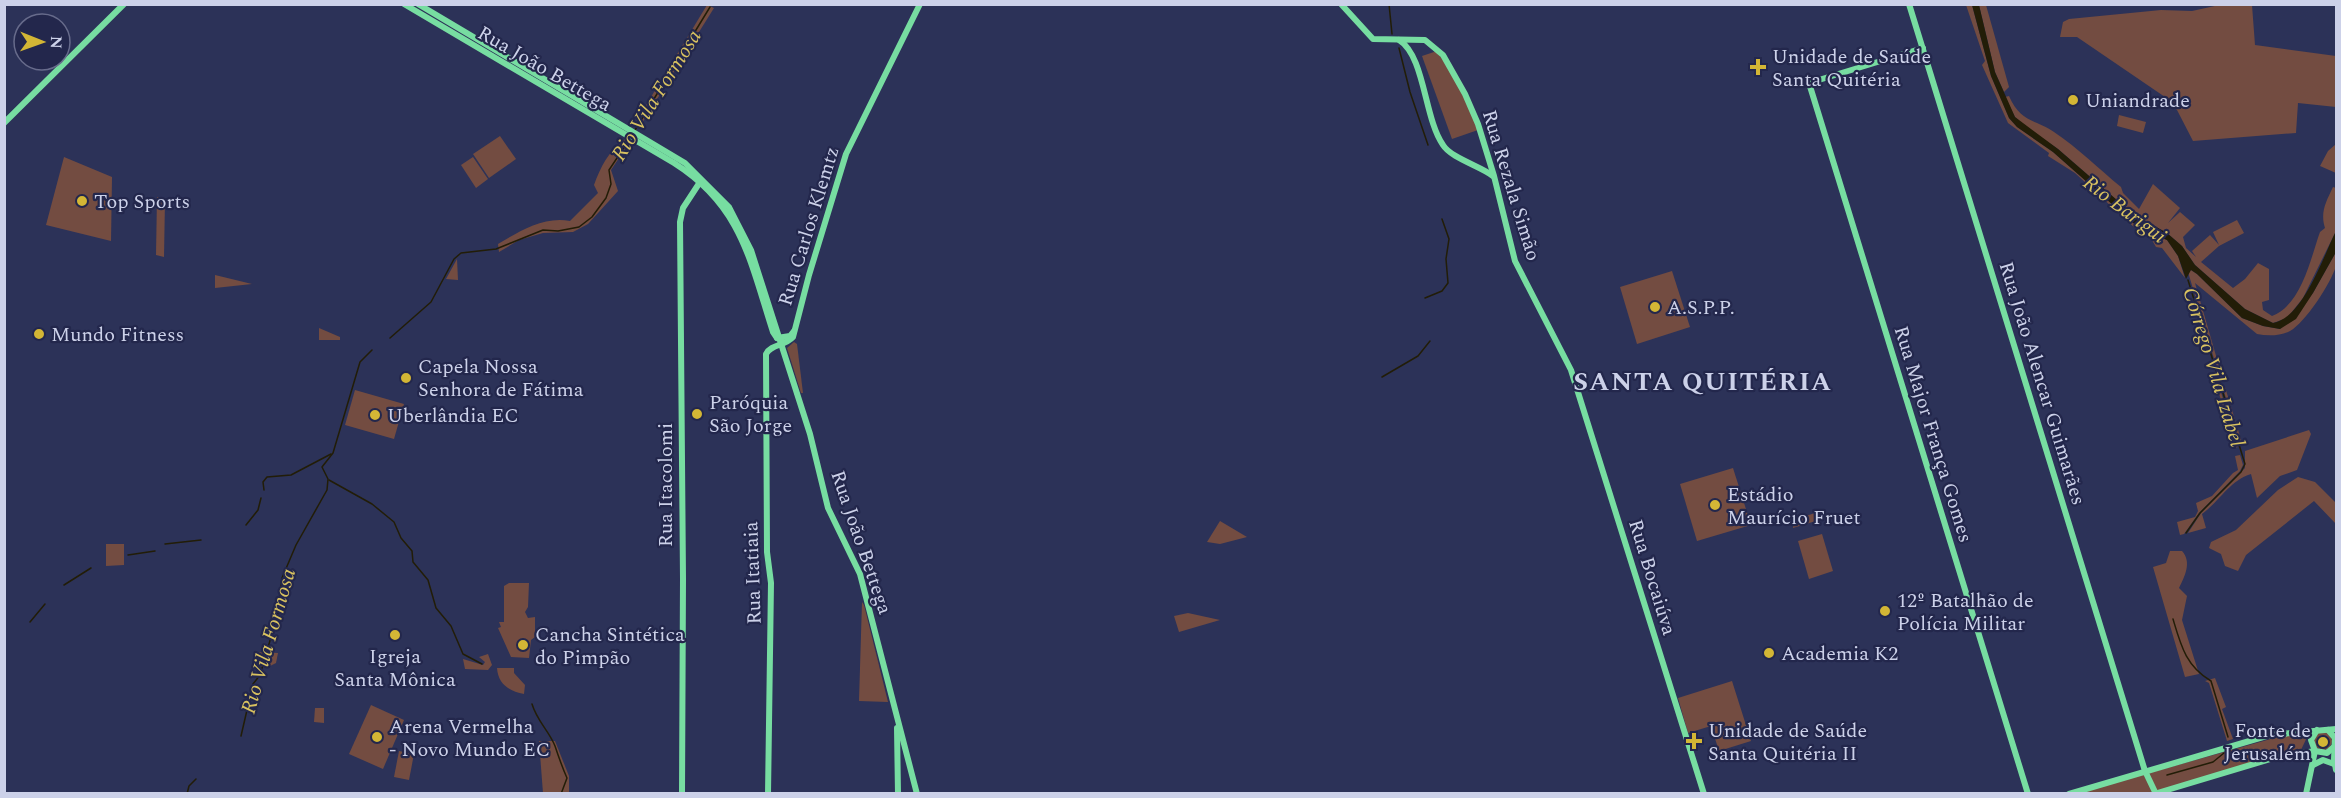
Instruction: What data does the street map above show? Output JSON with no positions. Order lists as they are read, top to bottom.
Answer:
{
  "streets": {
    "main road": [
      "Rua João Bettega",
      "Rua Rezala Simão",
      "Rua Carlos Klemtz",
      "Rua João Alencar Guimarães",
      "Rua Major França Gomes",
      "Rua Itacolomi",
      "Rua Itatiaia",
      "Rua Bocaiúva"
    ]
  },
  "crossings": [
    ["Rua João Bettega", "Rua Carlos Klemtz"],
    ["Rua João Bettega", "Rua Itacolomi"],
    ["Rua Rezala Simão", "Rua Bocaiúva"],
    ["Rua Carlos Klemtz", "Rua Itatiaia"],
    ["Rua João Alencar Guimarães", "Rua Major França Gomes"]
  ],
  "districts": ["SANTA QUITÉRIA"],
  "water": ["Rio Vila Formosa", "Rio Barigui", "Córrego Vila Izabel"],
  "places": {
    "health": ["Unidade de Saúde Santa Quitéria", "Unidade de Saúde Santa Quitéria II"],
    "other": [
      "Uniandrade",
      "Top Sports",
      "A.S.P.P.",
      "Mundo Fitness",
      "Capela Nossa Senhora de Fátima",
      "Paróquia São Jorge",
      "Uberlândia EC",
      "Estádio Maurício Fruet",
      "12º Batalhão de Polícia Militar",
      "Igreja Santa Mônica",
      "Cancha Sintética do Pimpão",
      "Academia K2",
      "Arena Vermelha - Novo Mundo EC",
      "Fonte de Jerusalém"
    ]
  },
  "north": "right"
}
